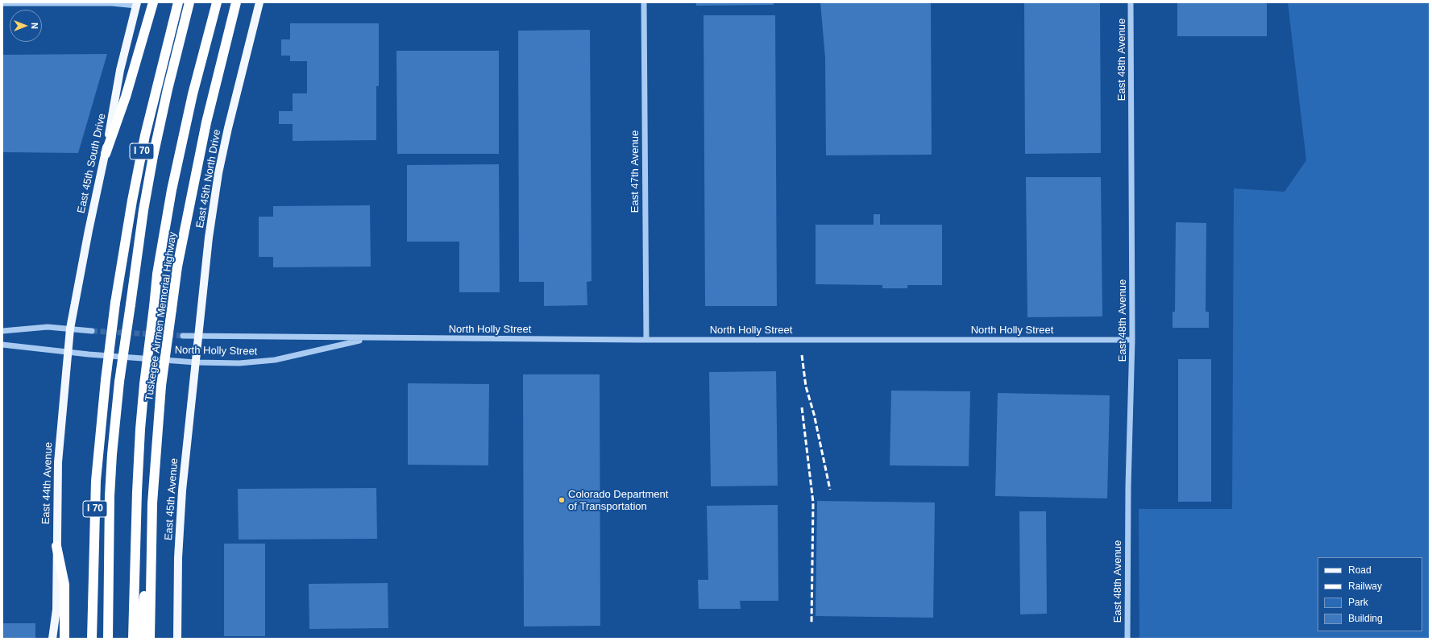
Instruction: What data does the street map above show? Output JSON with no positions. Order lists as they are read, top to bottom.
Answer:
{
  "streets": {
    "highway": ["I 70", "Tuskegee Airmen Memorial Highway"],
    "main road": [
      "East 45th South Drive",
      "East 45th North Drive",
      "East 44th Avenue",
      "East 45th Avenue"
    ],
    "street": ["East 48th Avenue", "East 47th Avenue", "North Holly Street"]
  },
  "crossings": [
    ["East 48th Avenue", "North Holly Street"],
    ["East 45th South Drive", "East 44th Avenue"],
    ["East 47th Avenue", "North Holly Street"],
    ["East 45th North Drive", "North Holly Street"],
    ["East 45th North Drive", "East 45th Avenue"],
    ["North Holly Street", "East 44th Avenue"],
    ["North Holly Street", "East 45th Avenue"]
  ],
  "places": ["Colorado Department of Transportation"],
  "legend": [
    "Road",
    "Railway",
    "Park",
    "Building"
  ],
  "north": "right"
}
